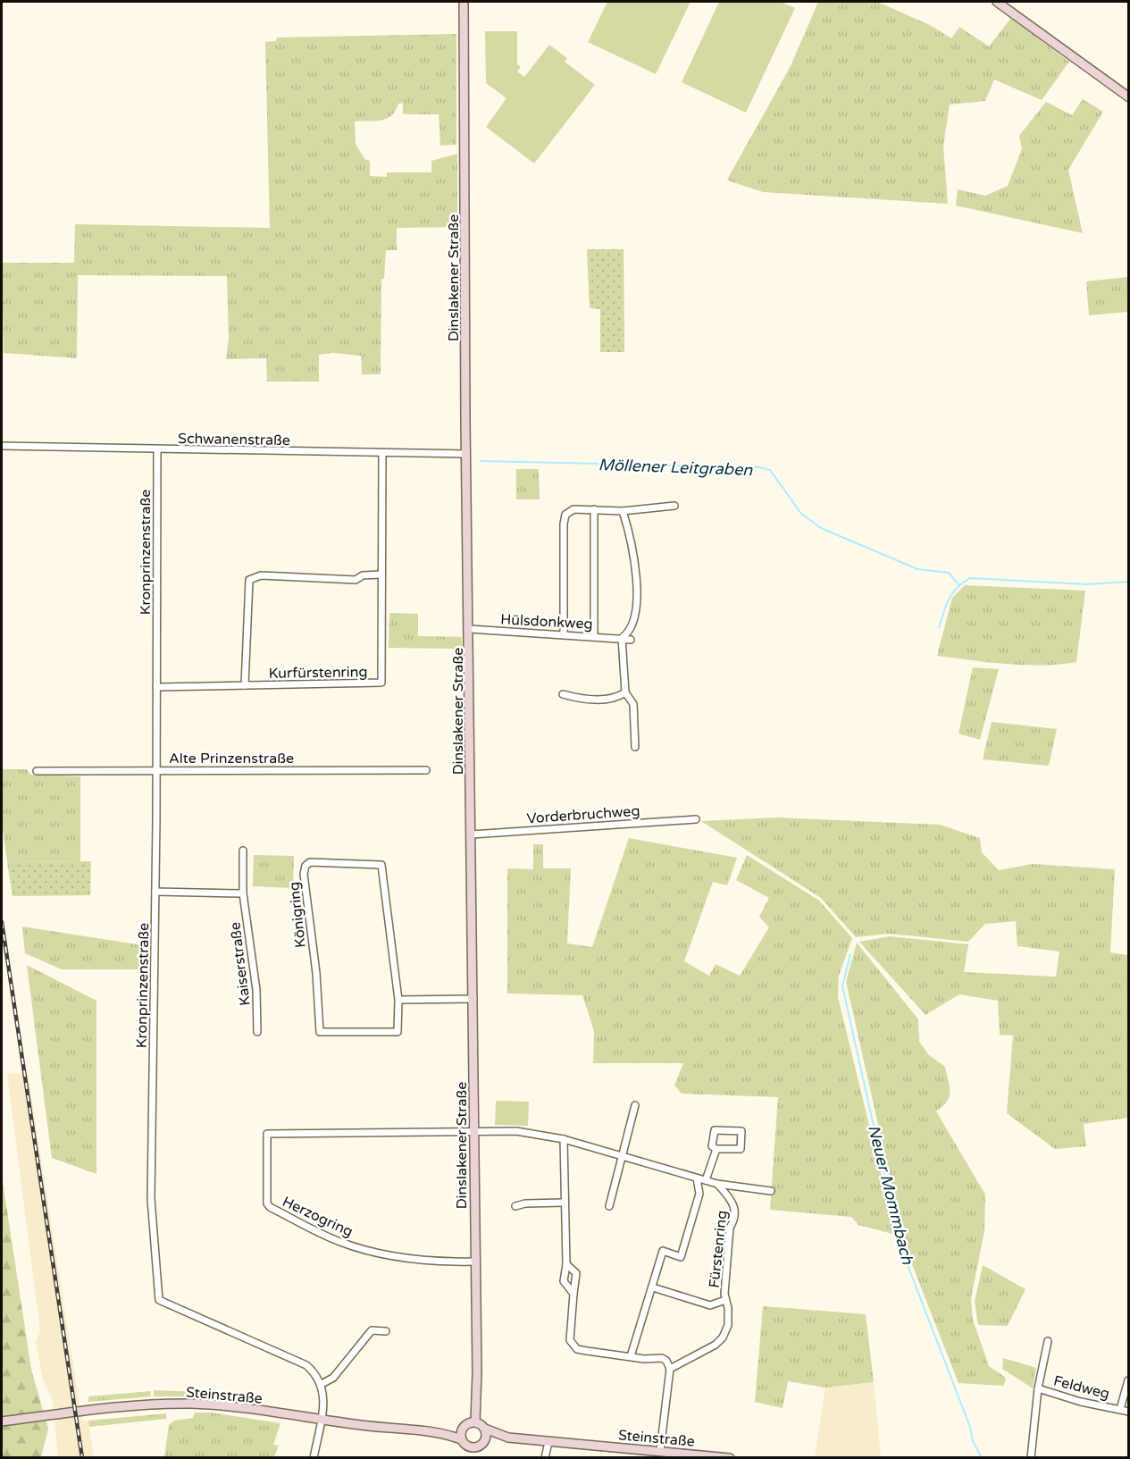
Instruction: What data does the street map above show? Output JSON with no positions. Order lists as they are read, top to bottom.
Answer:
{
  "streets": {
    "main road": ["Dinslakener Straße", "Steinstraße"],
    "street": [
      "Schwanenstraße",
      "Kronprinzenstraße",
      "Hülsdonkweg",
      "Kurfürstenring",
      "Alte Prinzenstraße",
      "Vorderbruchweg",
      "Königring",
      "Kaiserstraße",
      "Herzogring",
      "Fürstenring",
      "Feldweg"
    ]
  },
  "crossings": [
    ["Dinslakener Straße", "Schwanenstraße"],
    ["Dinslakener Straße", "Hülsdonkweg"],
    ["Dinslakener Straße", "Vorderbruchweg"],
    ["Dinslakener Straße", "Herzogring"],
    ["Dinslakener Straße", "Fürstenring"],
    ["Dinslakener Straße", "Steinstraße"],
    ["Schwanenstraße", "Kronprinzenstraße"],
    ["Schwanenstraße", "Kurfürstenring"],
    ["Kronprinzenstraße", "Kurfürstenring"],
    ["Kronprinzenstraße", "Alte Prinzenstraße"],
    ["Herzogring", "Fürstenring"]
  ],
  "water": ["Möllener Leitgraben", "Neuer Mommbach"]
}
